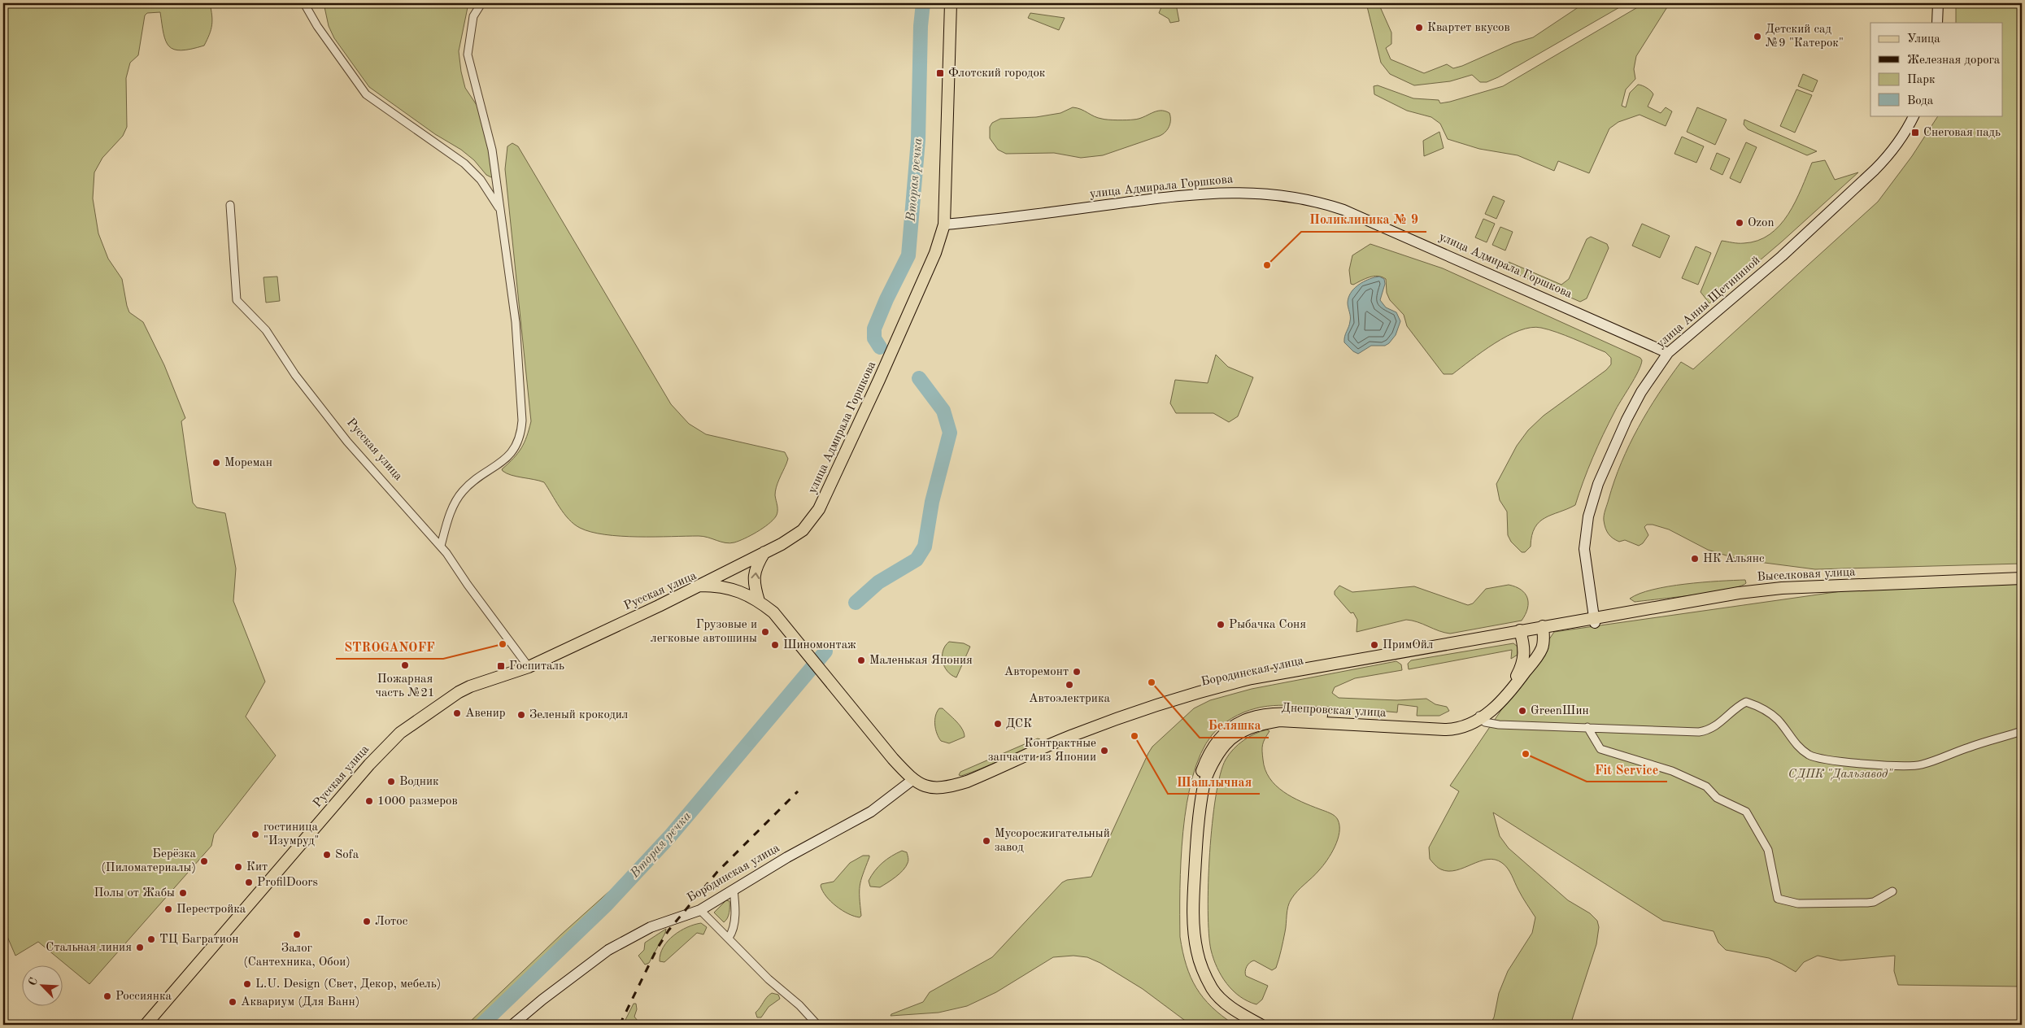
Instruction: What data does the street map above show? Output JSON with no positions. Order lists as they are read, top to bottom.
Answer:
{
  "streets": {
    "main road": [
      "улица Адмирала Горшкова",
      "улица Анны Щетининой",
      "Русская улица",
      "Выселковая улица",
      "Бородинская улица",
      "Днепровская улица"
    ]
  },
  "crossings": [
    ["улица Адмирала Горшкова", "улица Анны Щетининой"],
    ["улица Адмирала Горшкова", "Русская улица"],
    ["улица Анны Щетининой", "Выселковая улица"],
    ["улица Анны Щетининой", "Бородинская улица"],
    ["Русская улица", "Бородинская улица"],
    ["Выселковая улица", "Бородинская улица"],
    ["Бородинская улица", "Днепровская улица"]
  ],
  "water": ["Вторая речка"],
  "parks": ["СДПК \"Дальзавод\""],
  "places": {
    "other": [
      "Квартет вкусов",
      "Детский сад №9 \"Катерок\"",
      "Ozon",
      "Поликлиника № 9",
      "Мореман",
      "НК Альянс",
      "Рыбачка Соня",
      "Грузовые и легковые автошины",
      "STROGANOFF",
      "Шиномонтаж",
      "ПримОйл",
      "Маленькая Япония",
      "Пожарная часть №21",
      "Авторемонт",
      "Беляшка",
      "Автоэлектрика",
      "GreenШин",
      "Авенир",
      "Зеленый крокодил",
      "ДСК",
      "Шашлычная",
      "Контрактные запчасти из Японии",
      "Fit Service",
      "Водник",
      "1000 размеров",
      "гостиница \"Изумруд\"",
      "Мусоросжигательный завод",
      "Sofa",
      "Берёзка (Пиломатериалы)",
      "Кит",
      "ProfilDoors",
      "Полы от Жабы",
      "Перестройка",
      "Лотос",
      "Залог (Сантехника, Обои)",
      "ТЦ Багратион",
      "Стальная линия",
      "L.U. Design (Свет, Декор, мебель)",
      "Россиянка",
      "Аквариум (Для Ванн)"
    ],
    "transit": ["Флотский городок", "Снеговая падь", "Госпиталь"]
  },
  "legend": [
    "Улица",
    "Железная дорога",
    "Парк",
    "Вода"
  ],
  "north": "top left"
}
